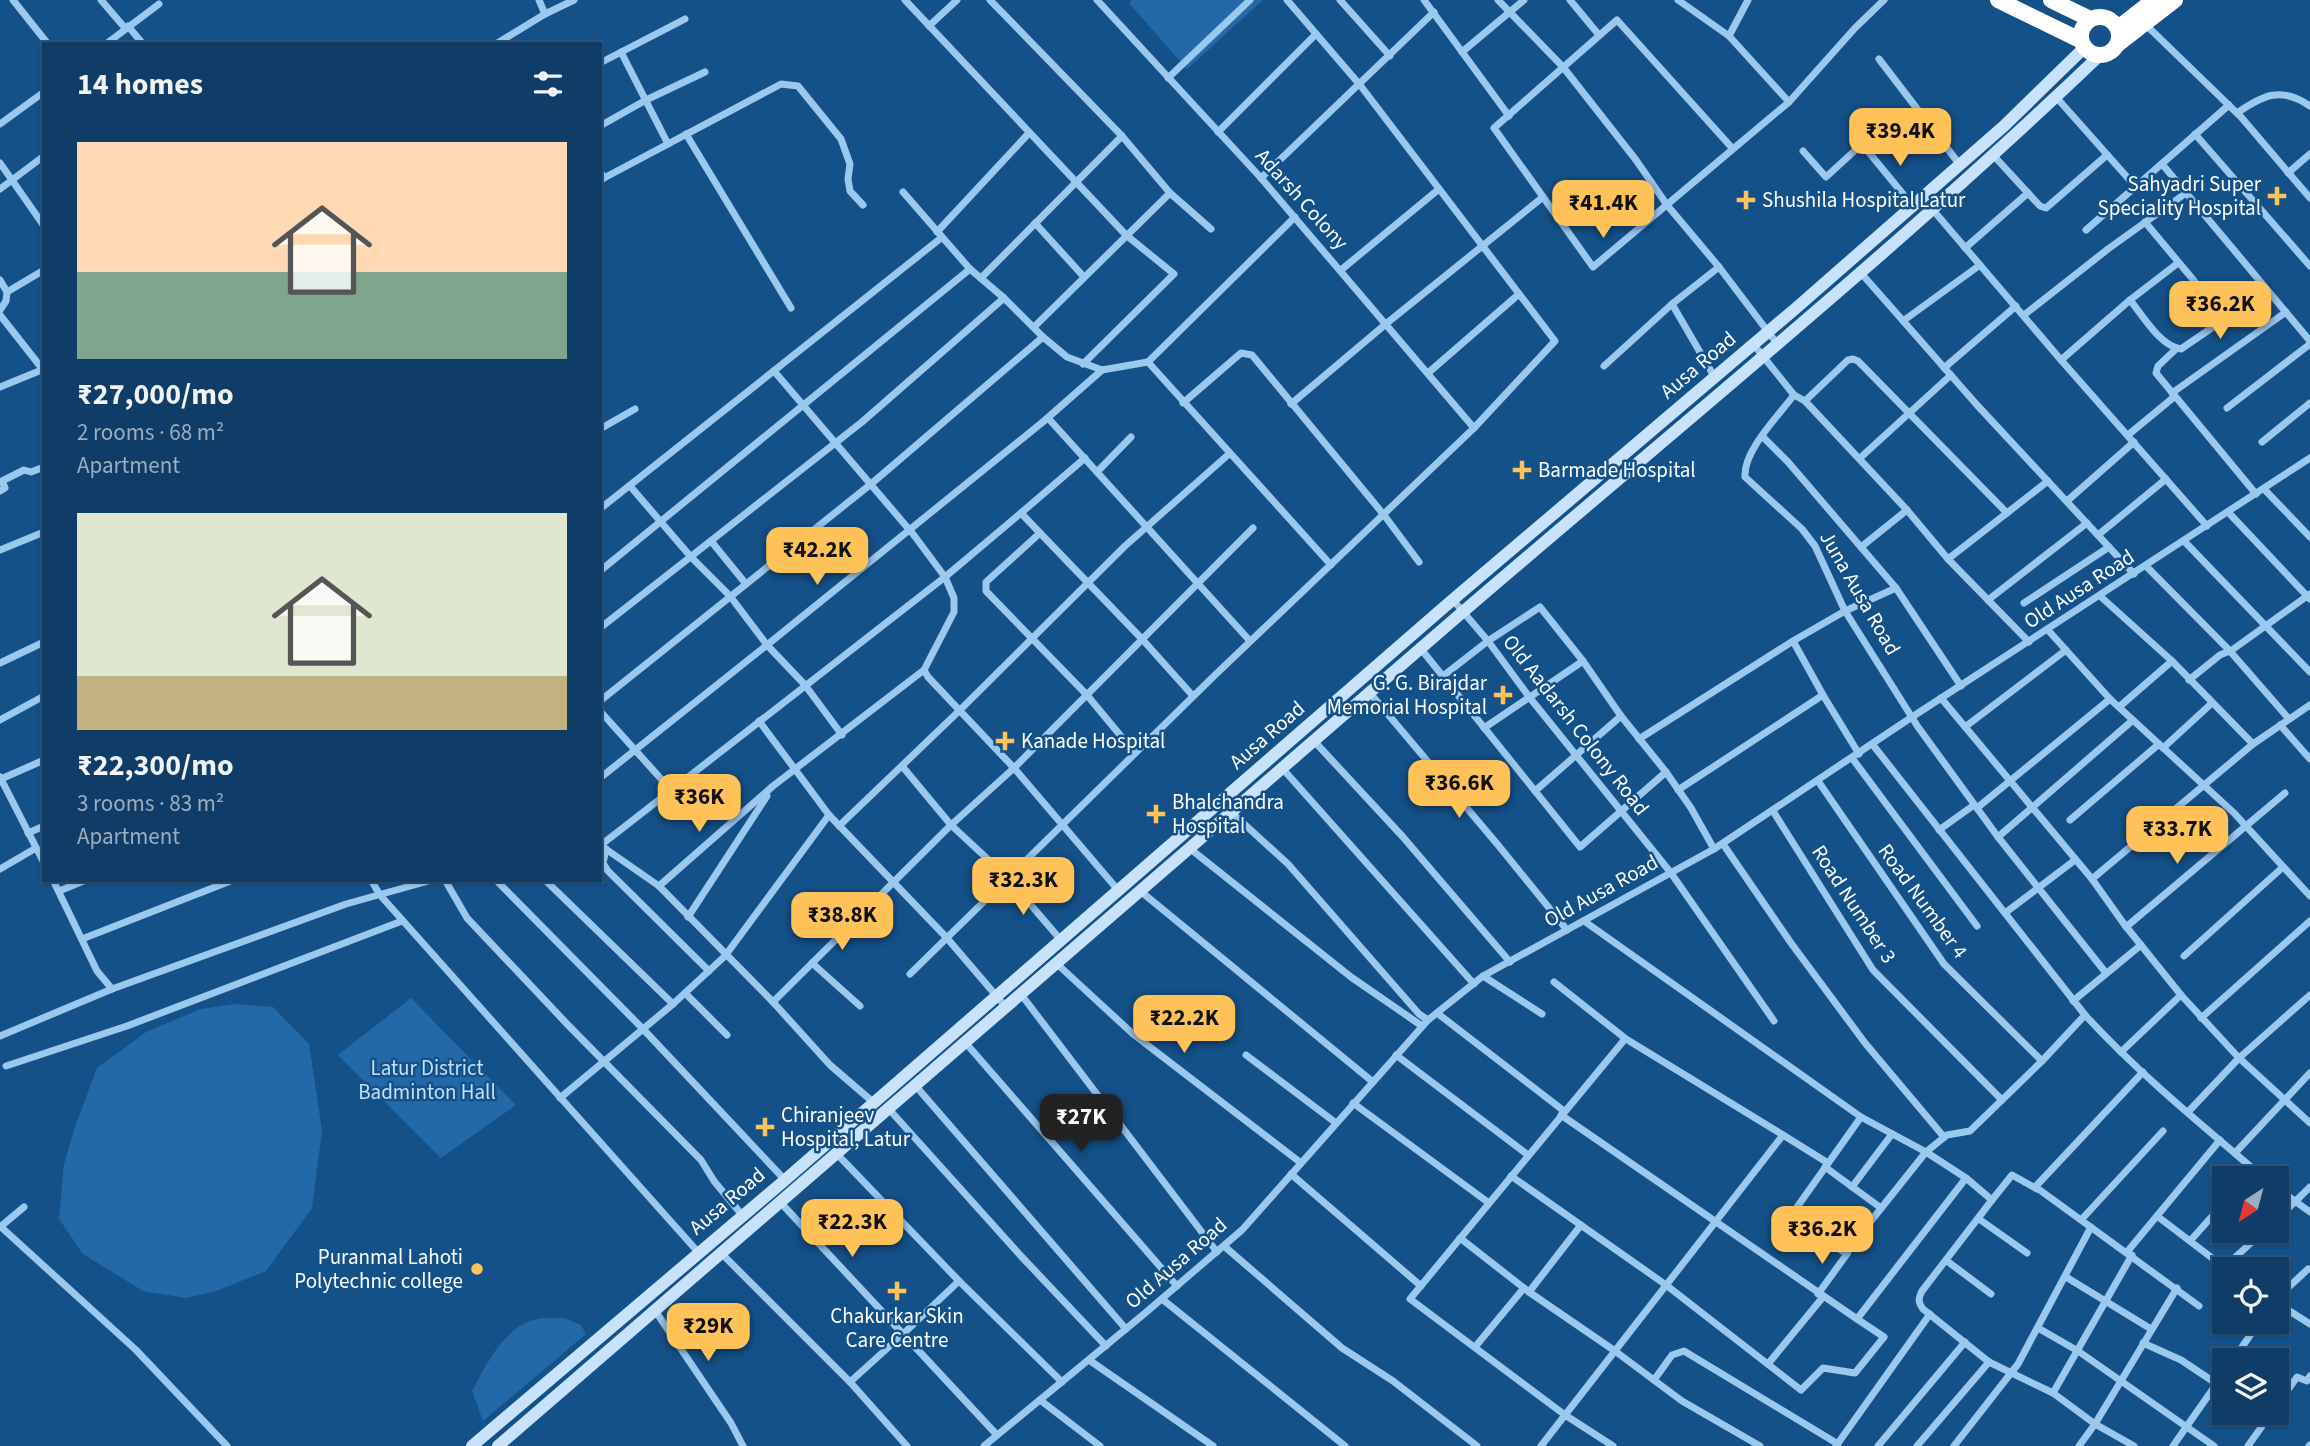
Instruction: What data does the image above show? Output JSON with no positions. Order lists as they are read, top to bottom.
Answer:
{
  "streets": {
    "highway": ["Ausa Road"],
    "street": [
      "Adarsh Colony",
      "Old Ausa Road",
      "Juna Ausa Road",
      "Old Aadarsh Colony Road",
      "Road Number 4",
      "Road Number 3"
    ]
  },
  "crossings": [
    ["Ausa Road", "Old Aadarsh Colony Road"],
    ["Old Ausa Road", "Juna Ausa Road"],
    ["Old Ausa Road", "Old Aadarsh Colony Road"],
    ["Old Ausa Road", "Road Number 4"],
    ["Old Ausa Road", "Road Number 3"]
  ],
  "parks": ["Latur District Badminton Hall"],
  "places": {
    "health": [
      "Sahyadri Super Speciality Hospital",
      "Shushila Hospital Latur",
      "Barmade Hospital",
      "G. G. Birajdar Memorial Hospital",
      "Kanade Hospital",
      "Bhalchandra Hospital",
      "Chiranjeev Hospital, Latur",
      "Chakurkar Skin Care Centre"
    ],
    "other": ["Puranmal Lahoti Polytechnic college"]
  },
  "north": "bottom left",
  "page": {
    "heading": "14 homes",
    "price": [
      "₹39.4K",
      "₹41.4K",
      "₹36.2K",
      "₹42.2K",
      "₹36.6K",
      "₹36K",
      "₹33.7K",
      "₹32.3K",
      "₹38.8K",
      "₹22.2K",
      "₹27K",
      "₹22.3K",
      "₹36.2K",
      "₹29K"
    ],
    "list": [
      {
        "name": "₹27,000/mo",
        "note": "2 rooms · 68 m² · Apartment"
      },
      {
        "name": "₹22,300/mo",
        "note": "3 rooms · 83 m² · Apartment"
      }
    ]
  }
}
